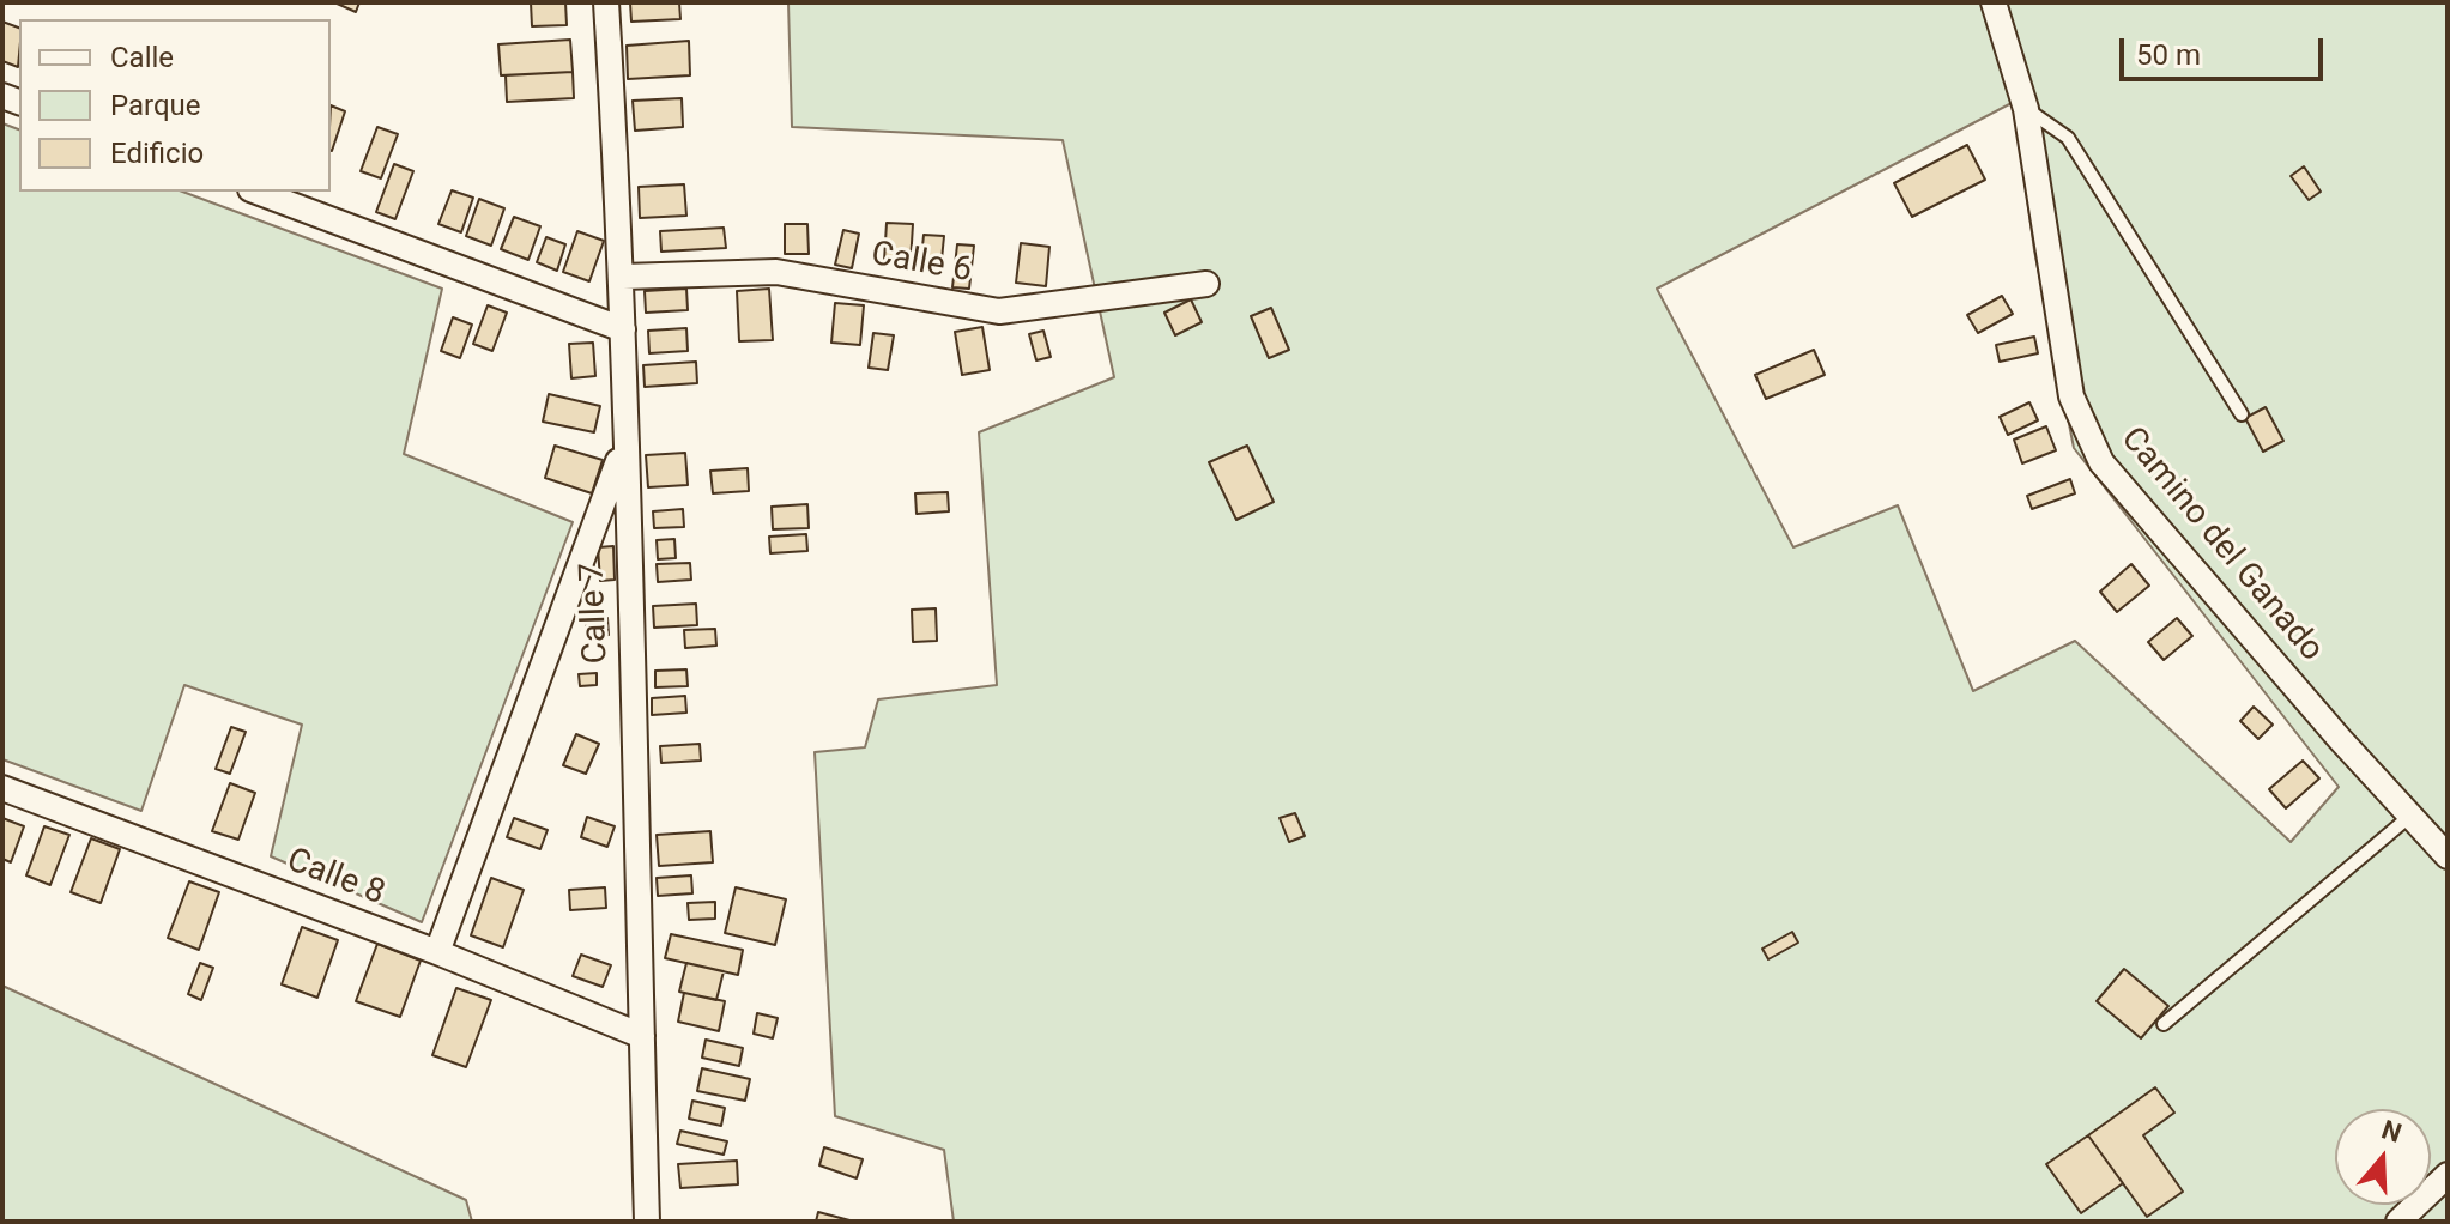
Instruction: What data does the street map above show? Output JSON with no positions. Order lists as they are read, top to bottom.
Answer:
{
  "streets": {
    "street": [
      "Calle 6",
      "Camino del Ganado",
      "Calle 7",
      "Calle 8"
    ]
  },
  "crossings": [
    ["Calle 6", "Calle 7"],
    ["Calle 7", "Calle 8"]
  ],
  "legend": ["Calle", "Parque", "Edificio"],
  "scale_bar": "50 m",
  "north": "top"
}
